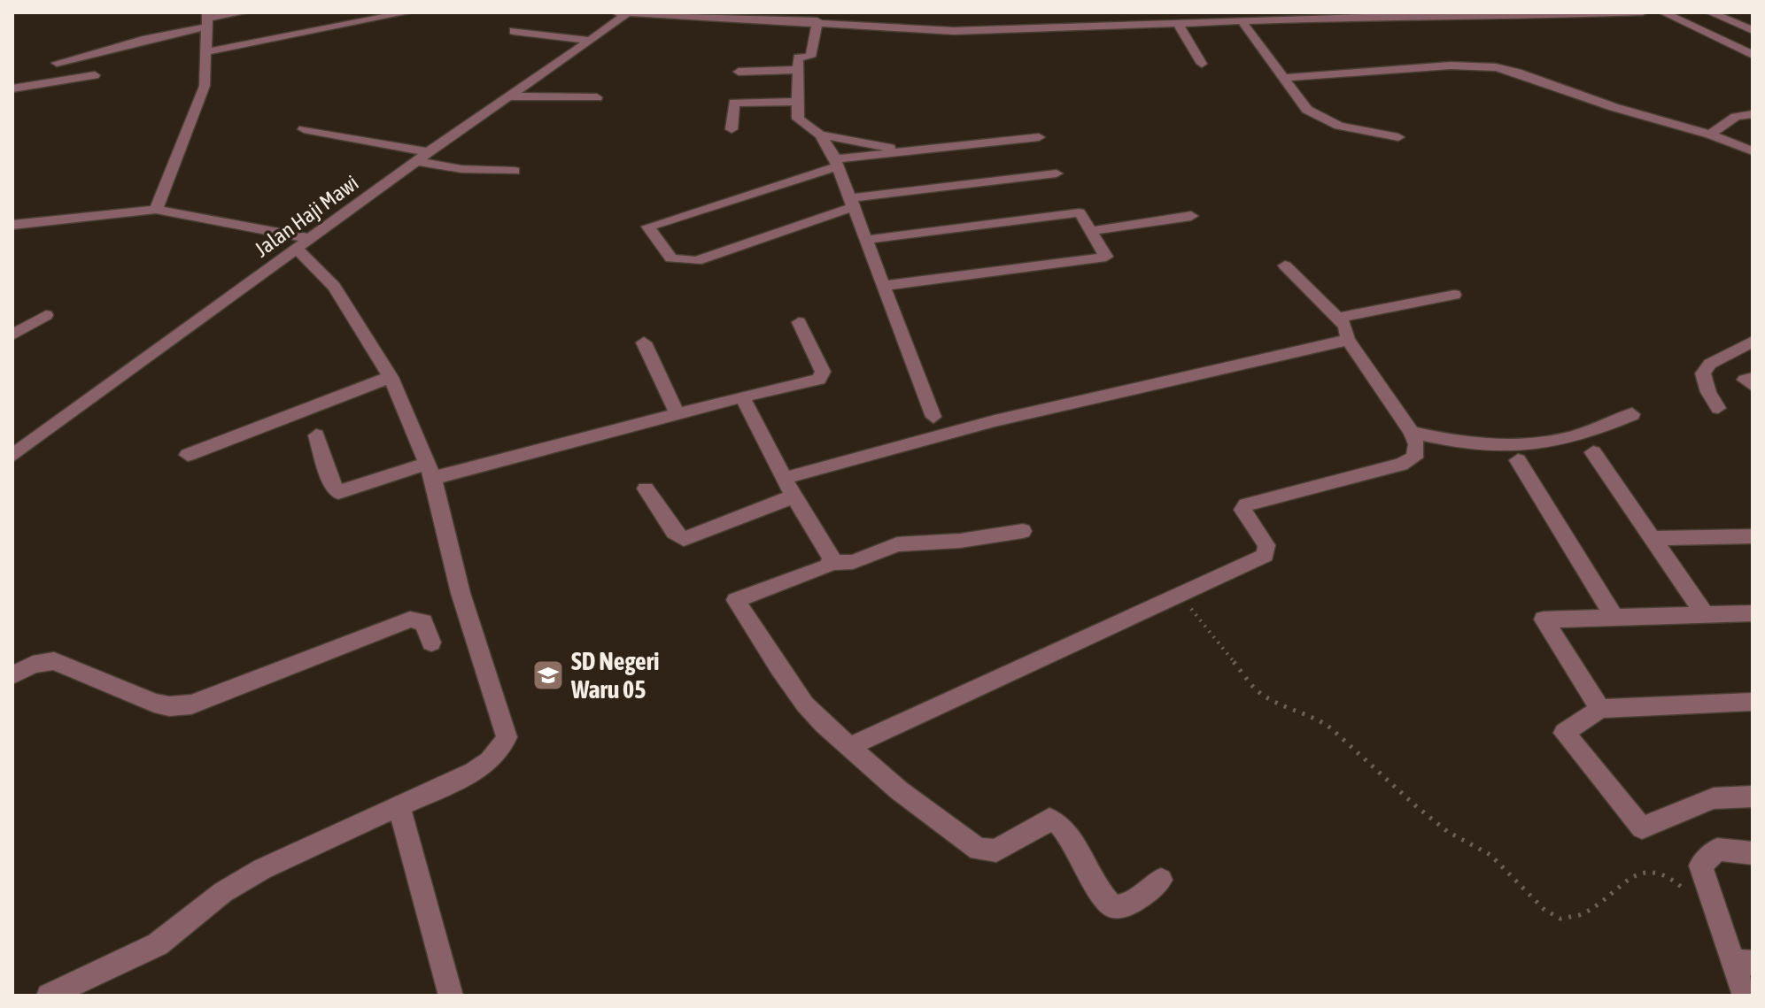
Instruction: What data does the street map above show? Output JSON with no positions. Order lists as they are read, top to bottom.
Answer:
{
  "streets": {
    "street": ["Jalan Haji Mawi"]
  },
  "places": {
    "school or university": ["SD Negeri Waru 05"]
  }
}
